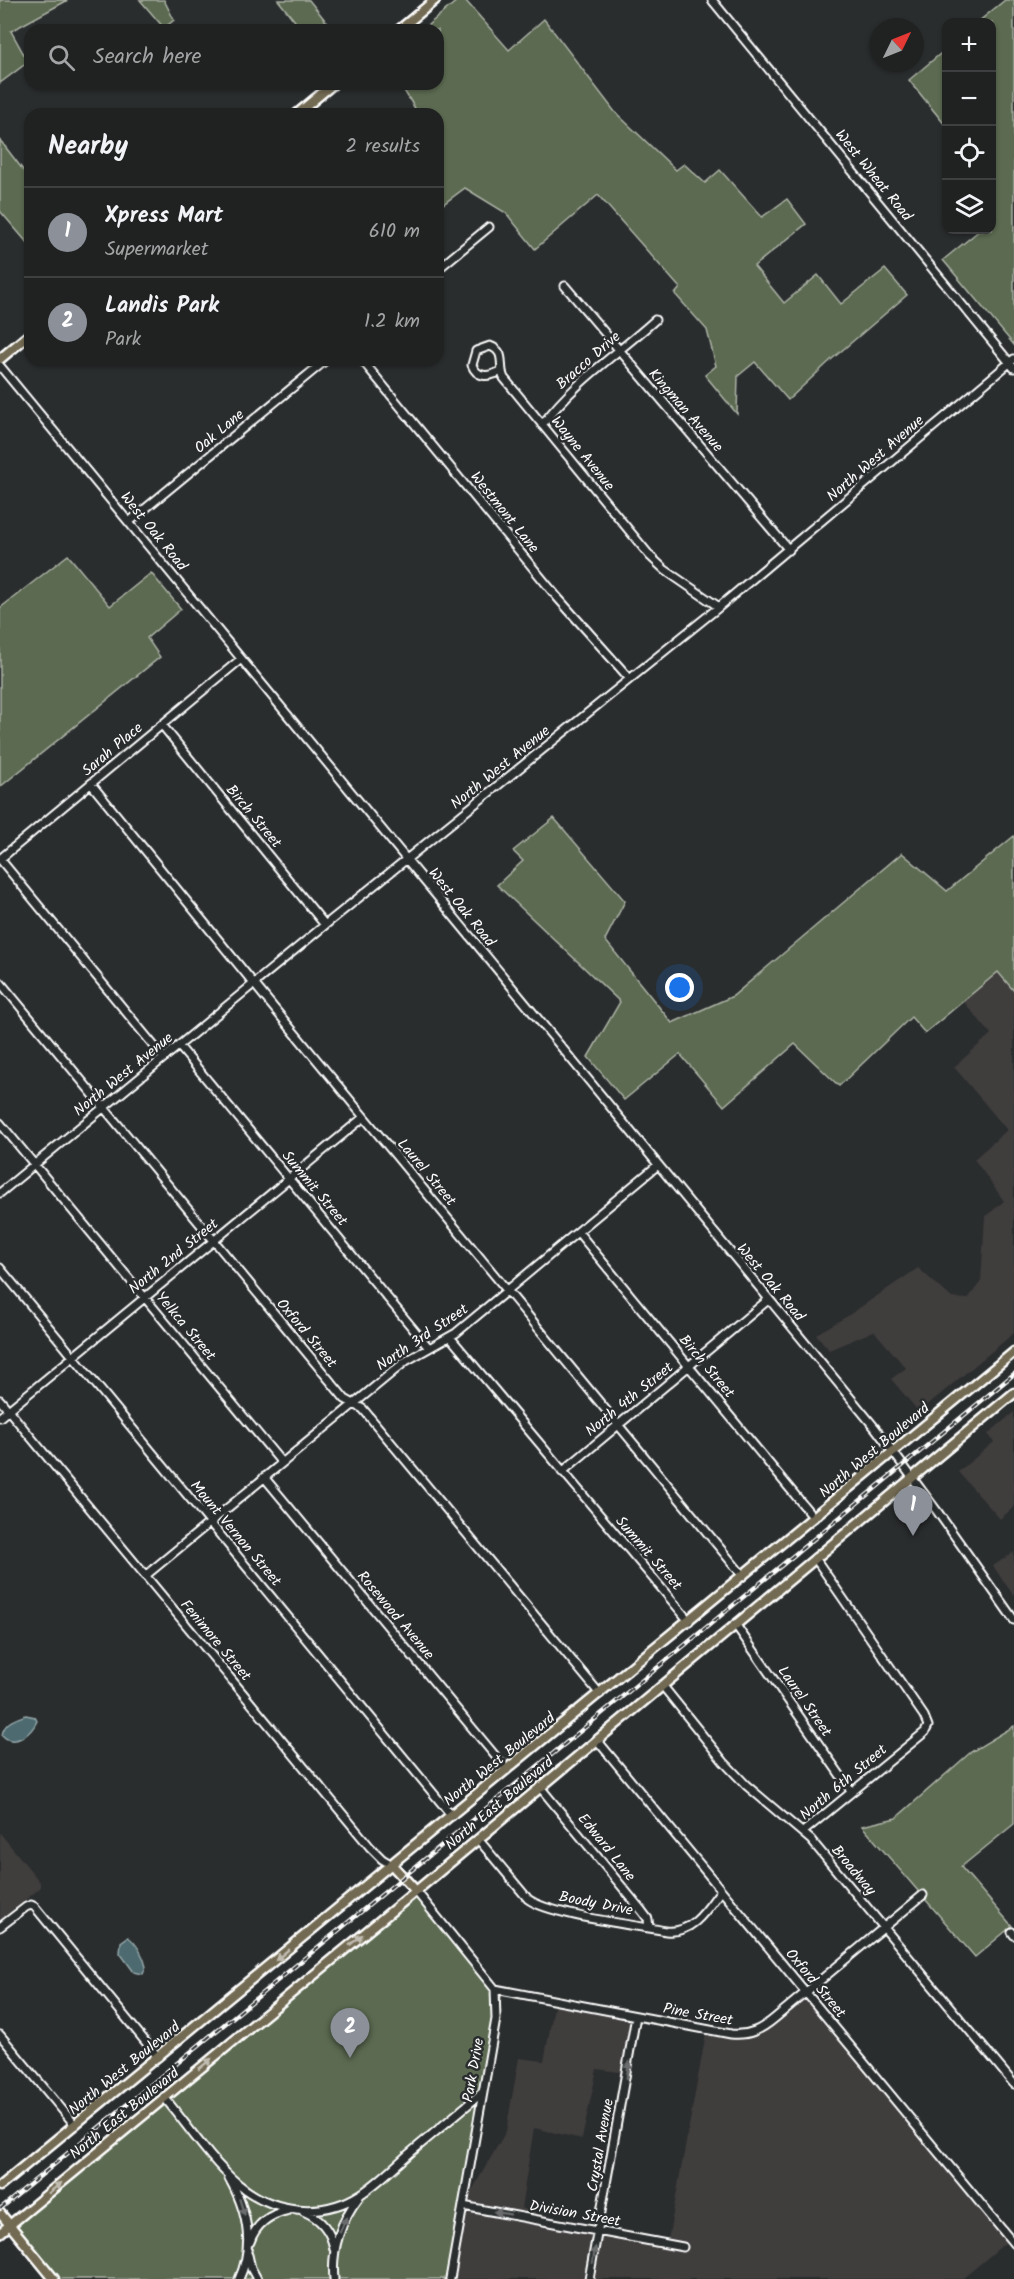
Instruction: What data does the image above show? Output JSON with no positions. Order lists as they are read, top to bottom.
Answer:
{
  "streets": {
    "main road": ["North West Boulevard", "Fenimore Street", "North East Boulevard"],
    "street": [
      "West Wheat Road",
      "Bracco Drive",
      "Kingman Avenue",
      "Oak Lane",
      "Wayne Avenue",
      "North West Avenue",
      "Westmont Lane",
      "West Oak Road",
      "Sarah Place",
      "Birch Street",
      "Laurel Street",
      "Summit Street",
      "North 2nd Street",
      "Yelkca Street",
      "Oxford Street",
      "North 3rd Street",
      "North 4th Street",
      "Mount Vernon Street",
      "Rosewood Avenue",
      "North 6th Street",
      "Edward Lane",
      "Broadway",
      "Boody Drive",
      "Pine Street",
      "Park Drive",
      "Crystal Avenue",
      "Division Street"
    ]
  },
  "crossings": [
    ["West Wheat Road", "North West Avenue"],
    ["Bracco Drive", "Kingman Avenue"],
    ["Bracco Drive", "Wayne Avenue"],
    ["Kingman Avenue", "North West Avenue"],
    ["Oak Lane", "West Oak Road"],
    ["Wayne Avenue", "North West Avenue"],
    ["North West Avenue", "Westmont Lane"],
    ["North West Avenue", "West Oak Road"],
    ["North West Avenue", "Birch Street"],
    ["North West Avenue", "Laurel Street"],
    ["North West Avenue", "Summit Street"],
    ["North West Avenue", "Yelkca Street"],
    ["North West Avenue", "Oxford Street"],
    ["West Oak Road", "Sarah Place"],
    ["West Oak Road", "North 3rd Street"],
    ["West Oak Road", "North 4th Street"],
    ["West Oak Road", "North West Boulevard"],
    ["West Oak Road", "North East Boulevard"],
    ["Sarah Place", "Birch Street"],
    ["Sarah Place", "Laurel Street"],
    ["Birch Street", "North 3rd Street"],
    ["Birch Street", "North 4th Street"],
    ["Birch Street", "North West Boulevard"],
    ["Laurel Street", "North 2nd Street"],
    ["Laurel Street", "North 3rd Street"],
    ["Laurel Street", "North 4th Street"],
    ["Laurel Street", "North West Boulevard"],
    ["Laurel Street", "North 6th Street"],
    ["Laurel Street", "North East Boulevard"],
    ["Summit Street", "North 2nd Street"],
    ["Summit Street", "North 3rd Street"],
    ["Summit Street", "North 4th Street"],
    ["Summit Street", "North West Boulevard"],
    ["North 2nd Street", "Yelkca Street"],
    ["North 2nd Street", "Oxford Street"],
    ["North 2nd Street", "Mount Vernon Street"],
    ["North 2nd Street", "Fenimore Street"],
    ["Yelkca Street", "North 3rd Street"],
    ["Oxford Street", "North 3rd Street"],
    ["Oxford Street", "North West Boulevard"],
    ["Oxford Street", "North East Boulevard"],
    ["Oxford Street", "Boody Drive"],
    ["Oxford Street", "Pine Street"],
    ["North 3rd Street", "Mount Vernon Street"],
    ["North 3rd Street", "Rosewood Avenue"],
    ["North 3rd Street", "Fenimore Street"],
    ["North West Boulevard", "Mount Vernon Street"],
    ["North West Boulevard", "Rosewood Avenue"],
    ["North West Boulevard", "Fenimore Street"],
    ["Fenimore Street", "North East Boulevard"],
    ["North 6th Street", "North East Boulevard"],
    ["North 6th Street", "Broadway"],
    ["North East Boulevard", "Edward Lane"],
    ["North East Boulevard", "Broadway"],
    ["North East Boulevard", "Boody Drive"],
    ["Edward Lane", "Boody Drive"],
    ["Broadway", "Pine Street"],
    ["Pine Street", "Park Drive"],
    ["Pine Street", "Crystal Avenue"],
    ["Park Drive", "Division Street"],
    ["Crystal Avenue", "Division Street"]
  ],
  "one_way": ["North East Boulevard", "Crystal Avenue", "Division Street"],
  "north": "top right",
  "page": {
    "map_buttons": ["+", "−"],
    "search": "Search here",
    "heading": ["Nearby", "2 results"],
    "list": [
      {
        "mark": "1",
        "name": "Xpress Mart",
        "note": "Supermarket",
        "value": "610 m"
      },
      {
        "mark": "2",
        "name": "Landis Park",
        "note": "Park",
        "value": "1.2 km"
      }
    ],
    "pins": ["1", "2"]
  }
}
